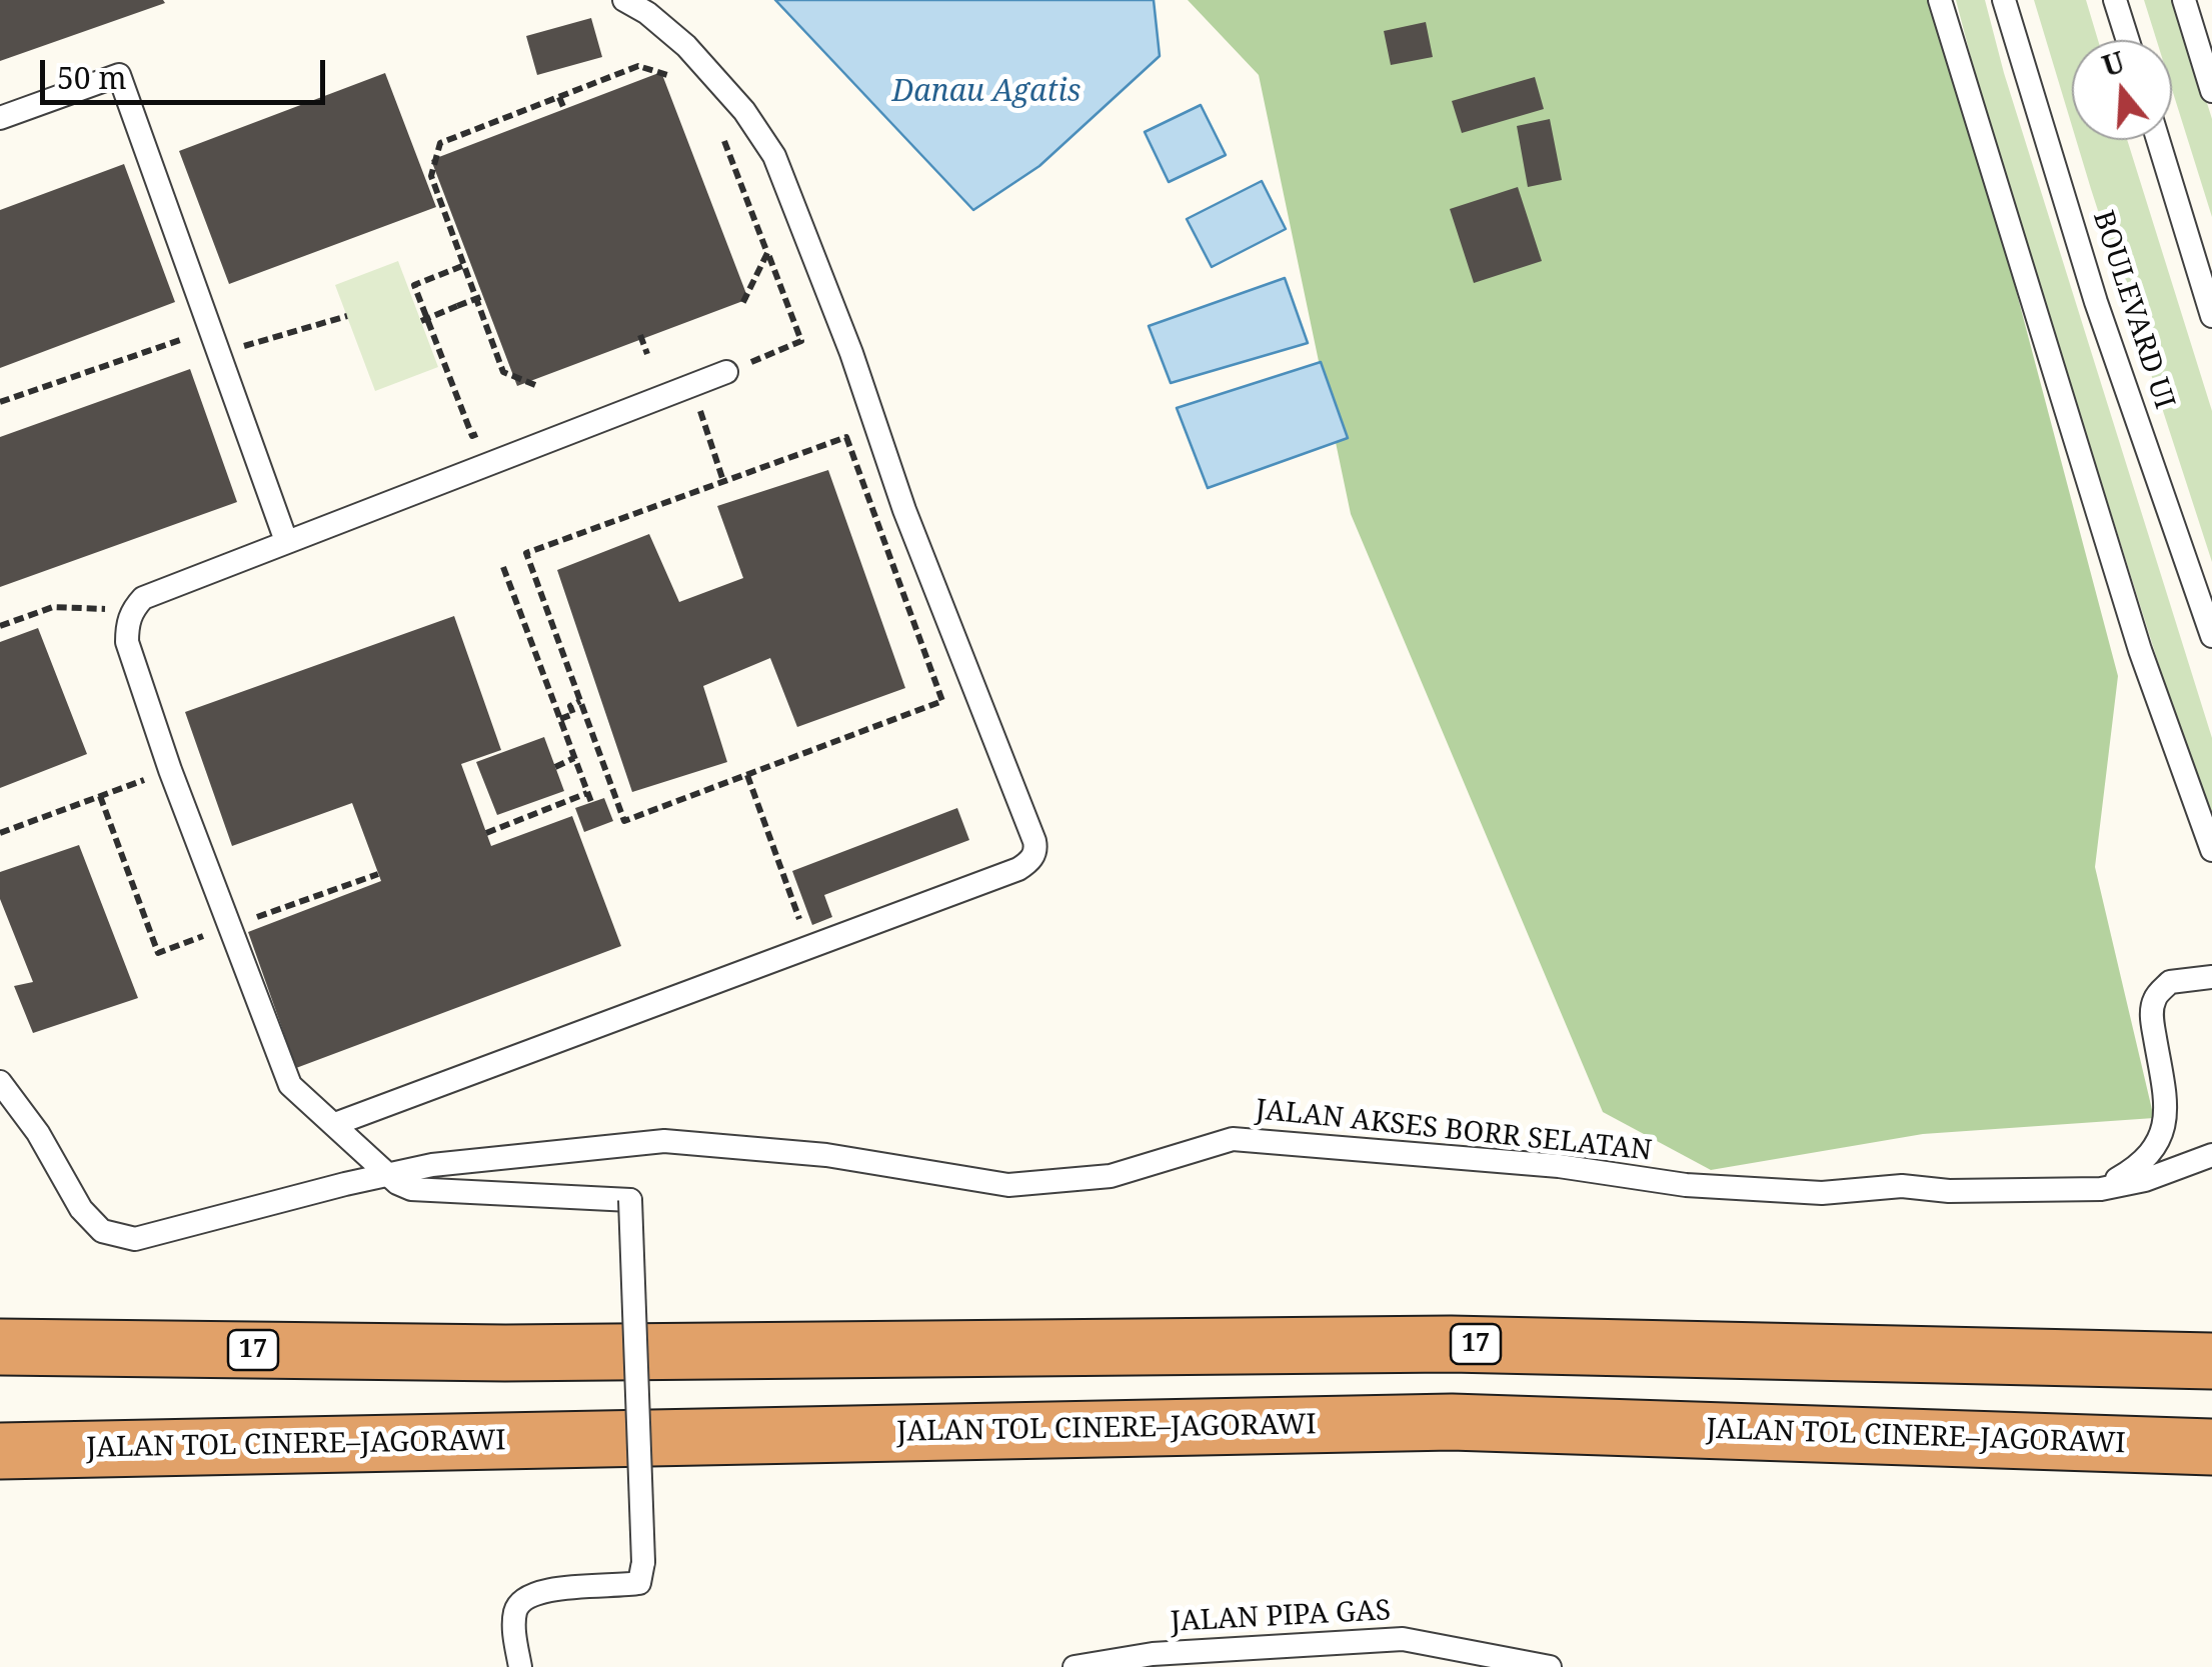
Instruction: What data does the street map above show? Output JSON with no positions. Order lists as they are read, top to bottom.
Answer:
{
  "streets": {
    "highway": ["17", "JALAN TOL CINERE–JAGORAWI"],
    "lane": ["BOULEVARD UI", "JALAN AKSES BORR SELATAN", "JALAN PIPA GAS"]
  },
  "water": ["Danau Agatis"],
  "scale_bar": "50 m",
  "north": "top"
}
